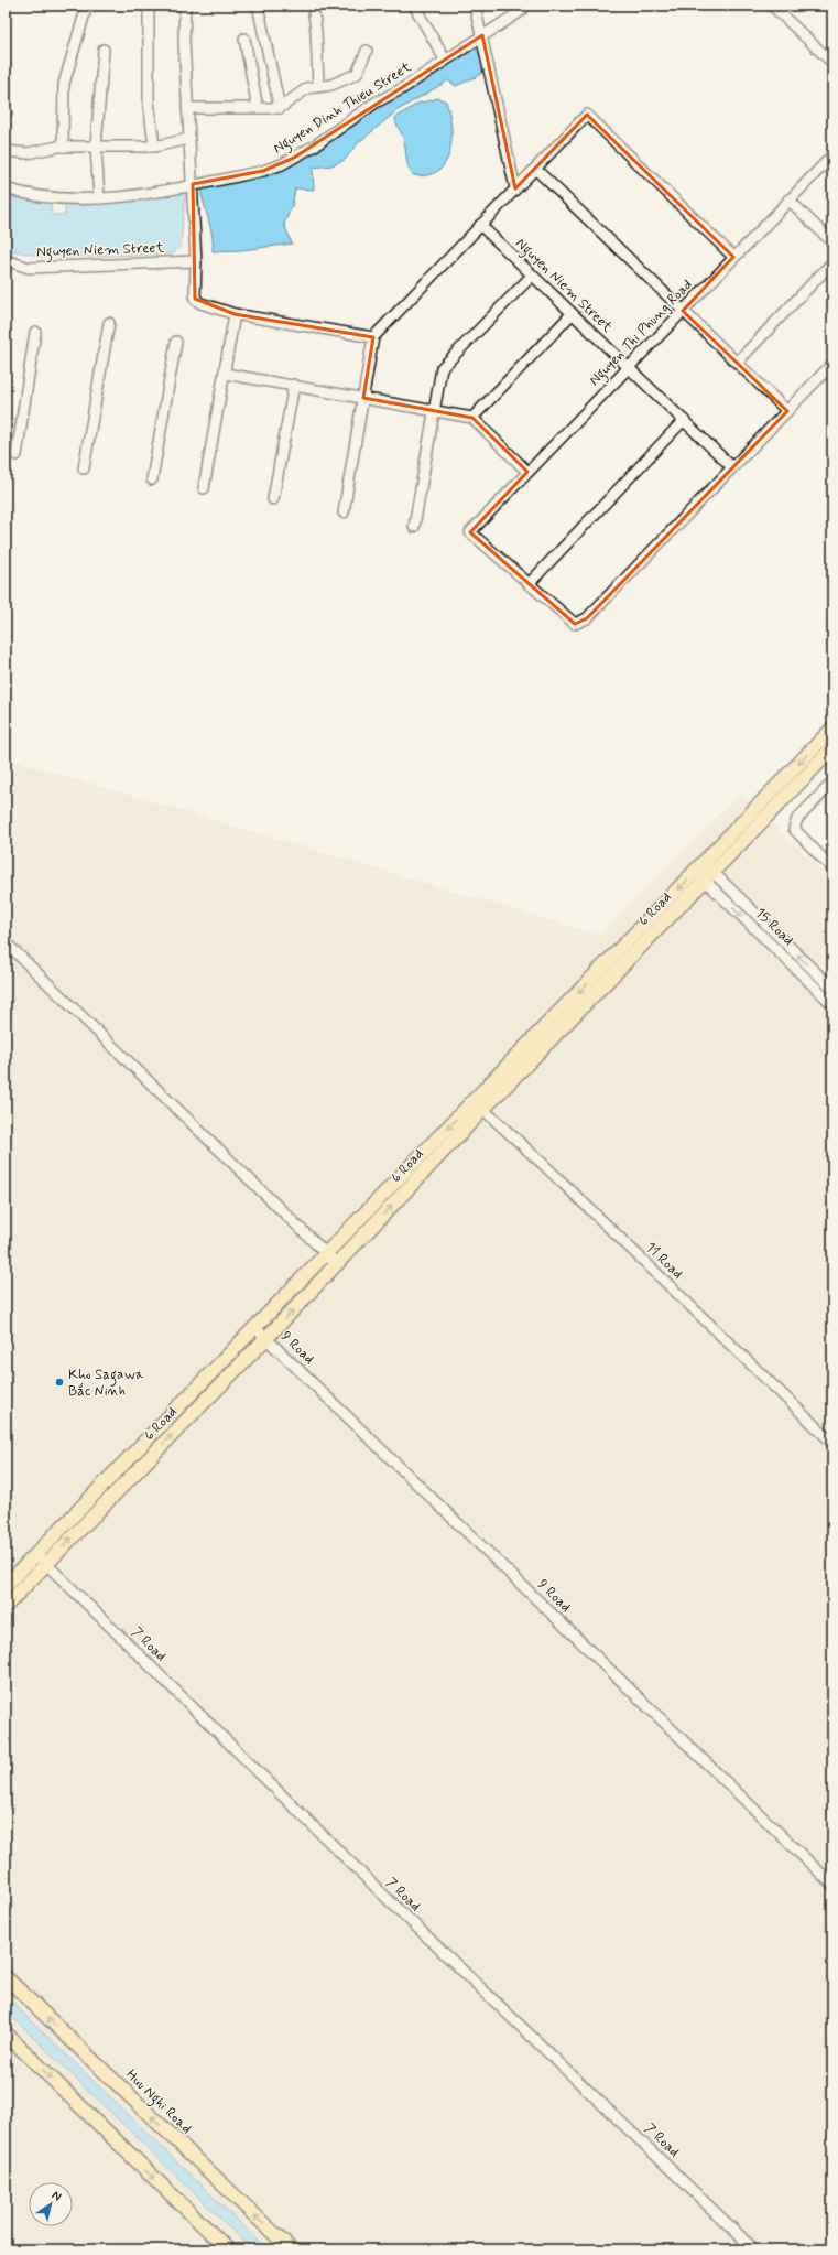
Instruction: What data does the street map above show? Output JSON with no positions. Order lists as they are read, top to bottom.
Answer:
{
  "streets": {
    "main road": ["6 Road", "Huu Nghi Road"],
    "street": [
      "Nguyen Dinh Thieu Street",
      "Nguyen Niem Street",
      "Nguyen Thi Phung Road",
      "15 Road",
      "11 Road",
      "9 Road",
      "7 Road"
    ]
  },
  "crossings": [
    ["Nguyen Niem Street", "Nguyen Thi Phung Road"],
    ["6 Road", "15 Road"],
    ["6 Road", "11 Road"],
    ["6 Road", "9 Road"],
    ["6 Road", "7 Road"]
  ],
  "places": ["Kho Sagawa Bắc Ninh"],
  "north": "top right"
}
